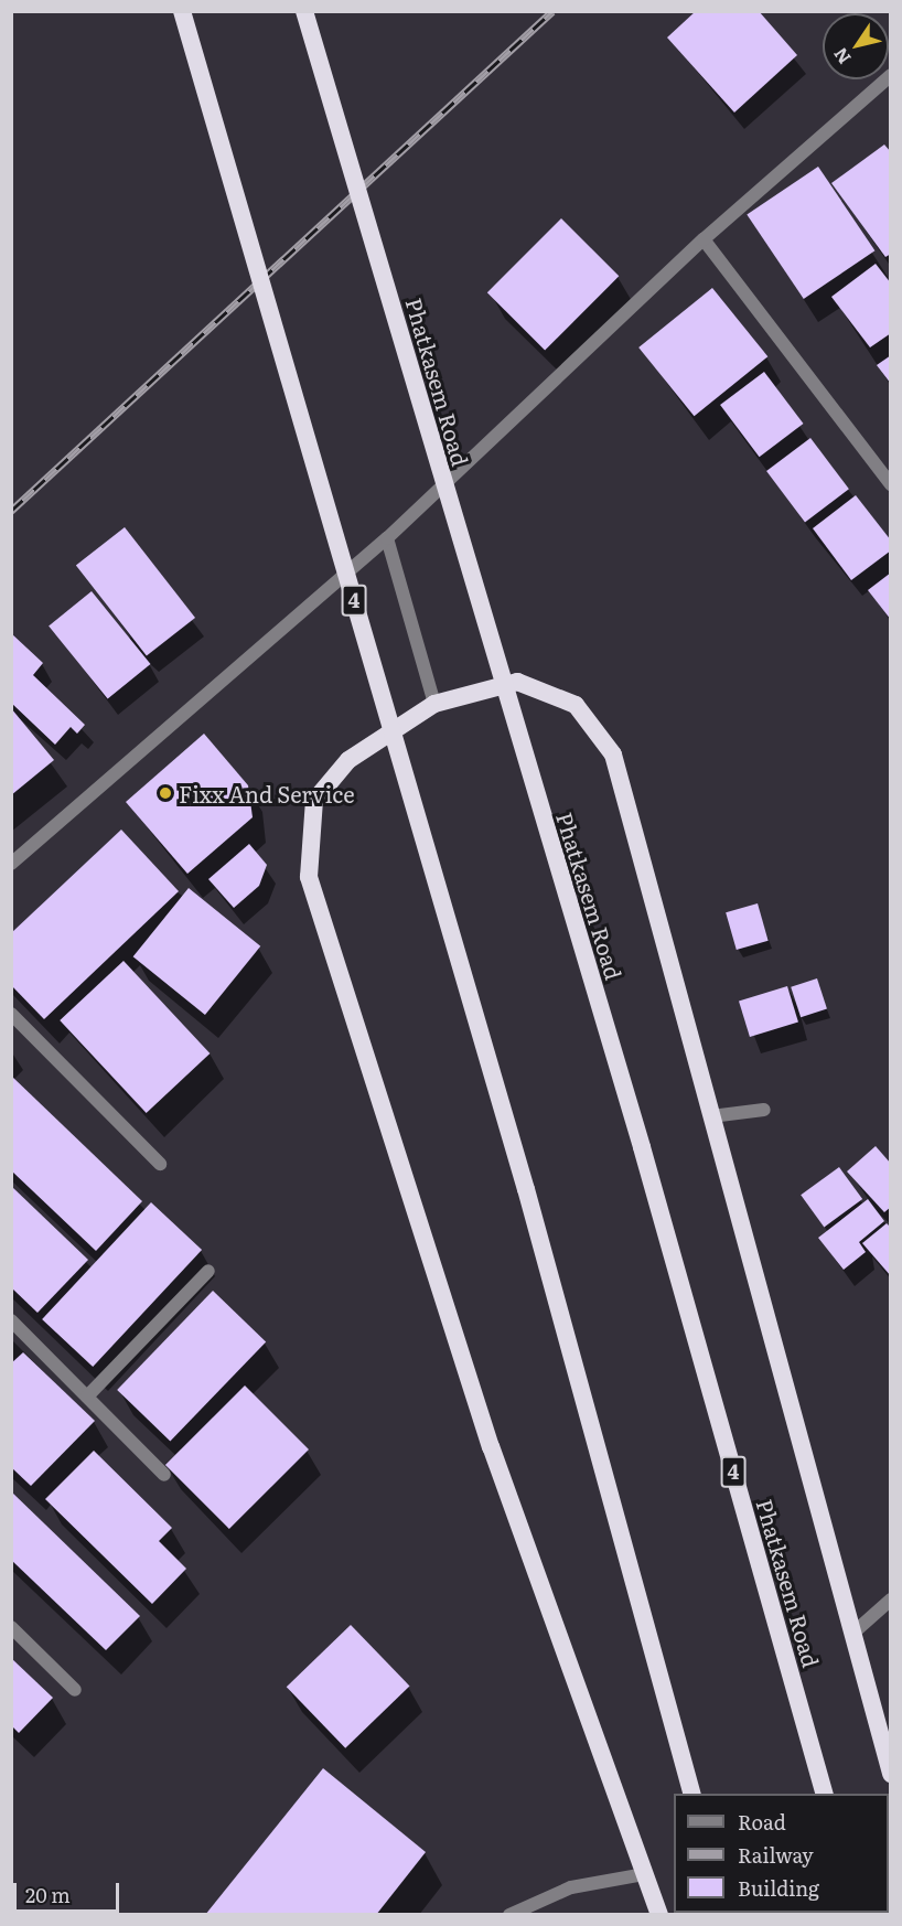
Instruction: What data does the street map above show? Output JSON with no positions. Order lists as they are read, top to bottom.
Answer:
{
  "streets": {
    "highway": ["Phatkasem Road", "4"]
  },
  "places": ["Fixx And Service"],
  "legend": ["Road", "Railway", "Building"],
  "scale_bar": "20 m",
  "north": "bottom left"
}
